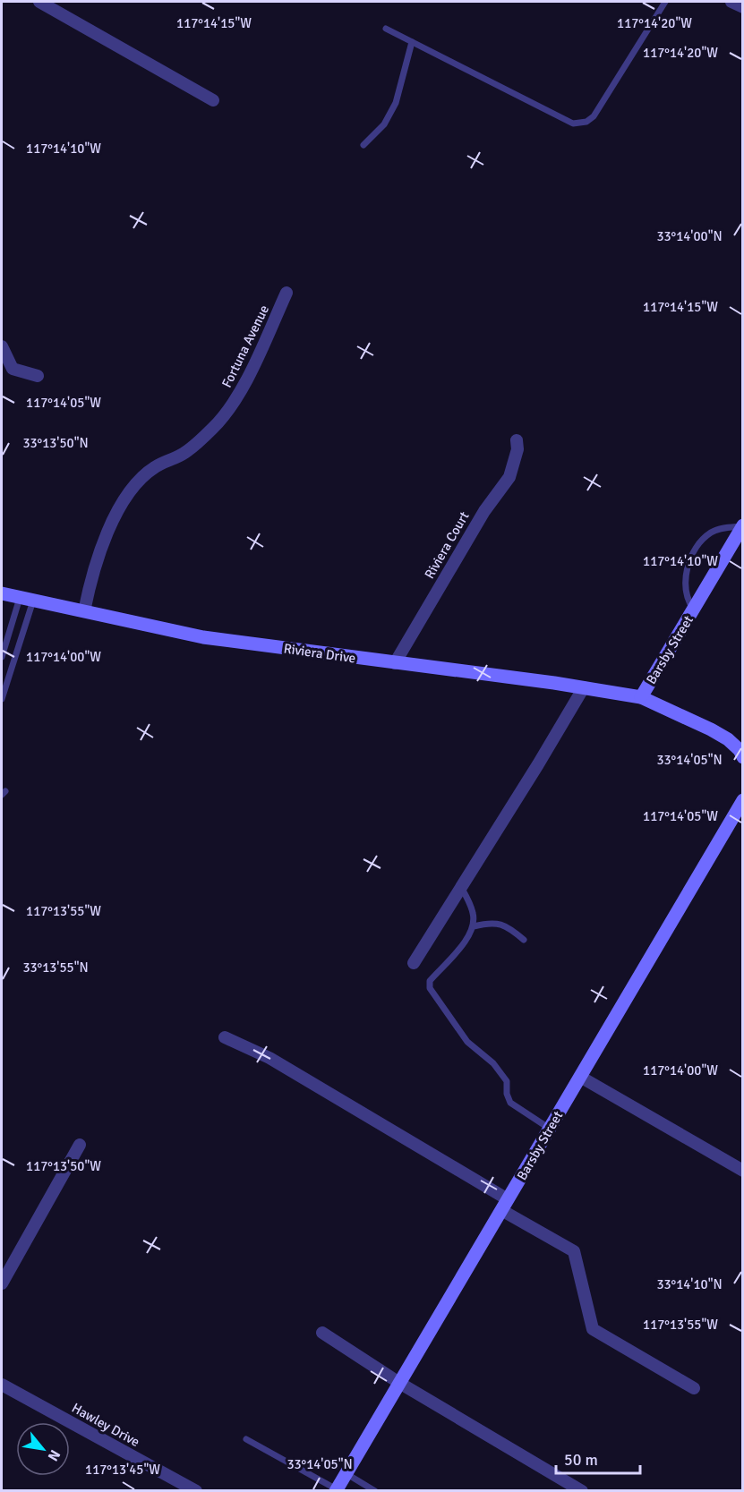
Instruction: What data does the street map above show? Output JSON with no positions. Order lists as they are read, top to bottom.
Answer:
{
  "streets": {
    "street": [
      "Fortuna Avenue",
      "Riviera Court",
      "Barsby Street",
      "Riviera Drive",
      "Hawley Drive"
    ]
  },
  "crossings": [
    ["Fortuna Avenue", "Riviera Drive"],
    ["Riviera Court", "Riviera Drive"],
    ["Barsby Street", "Riviera Drive"]
  ],
  "scale_bar": "50 m",
  "north": "bottom right",
  "coordinates": [
    "117°14'15\"W",
    "117°14'20\"W",
    "117°14'10\"W",
    "33°14'00\"N",
    "117°14'05\"W",
    "33°13'50\"N",
    "117°14'00\"W",
    "33°14'05\"N",
    "117°13'55\"W",
    "33°13'55\"N",
    "117°13'50\"W",
    "33°14'10\"N",
    "117°13'45\"W"
  ]
}
